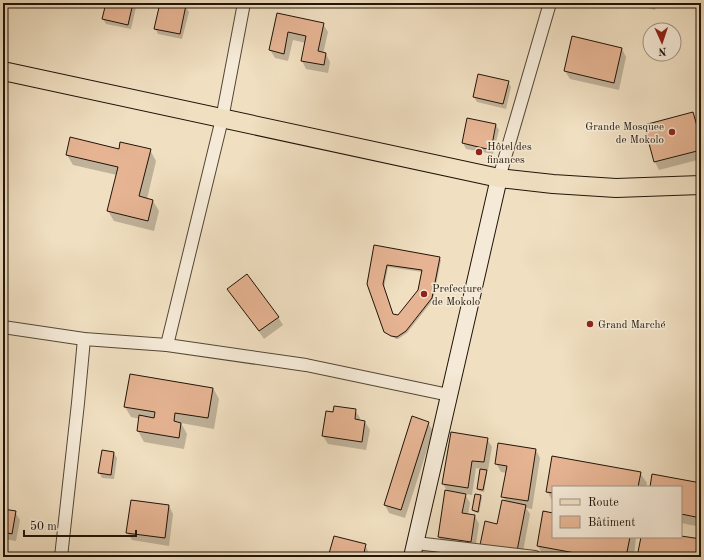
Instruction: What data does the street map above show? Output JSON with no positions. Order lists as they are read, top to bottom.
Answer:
{
  "places": [
    "Grande Mosquee de Mokolo",
    "Hôtel des finances",
    "Prefecture de Mokolo",
    "Grand Marché"
  ],
  "legend": ["Route", "Bâtiment"],
  "scale_bar": "50 m",
  "north": "bottom"
}
